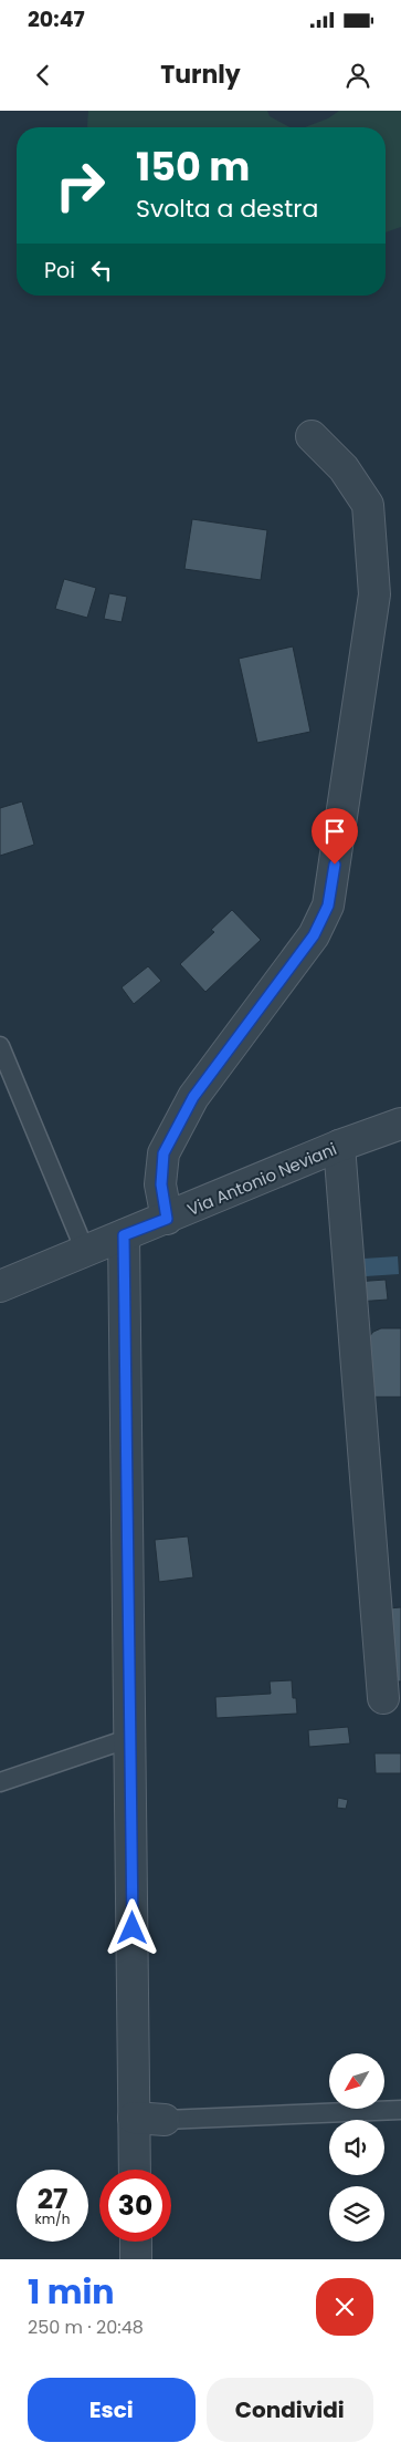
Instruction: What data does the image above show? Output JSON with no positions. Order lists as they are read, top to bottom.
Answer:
{
  "streets": {
    "street": ["Via Antonio Neviani"]
  },
  "north": "bottom left",
  "page": {
    "status": "20:47",
    "header": "Turnly",
    "turn": ["150 m", "Svolta a destra"],
    "then": "Poi",
    "speed": "27 km/h",
    "limit": "30",
    "heading": ["1 min", "250 m · 20:48"],
    "buttons": ["Esci", "Condividi"]
  }
}
